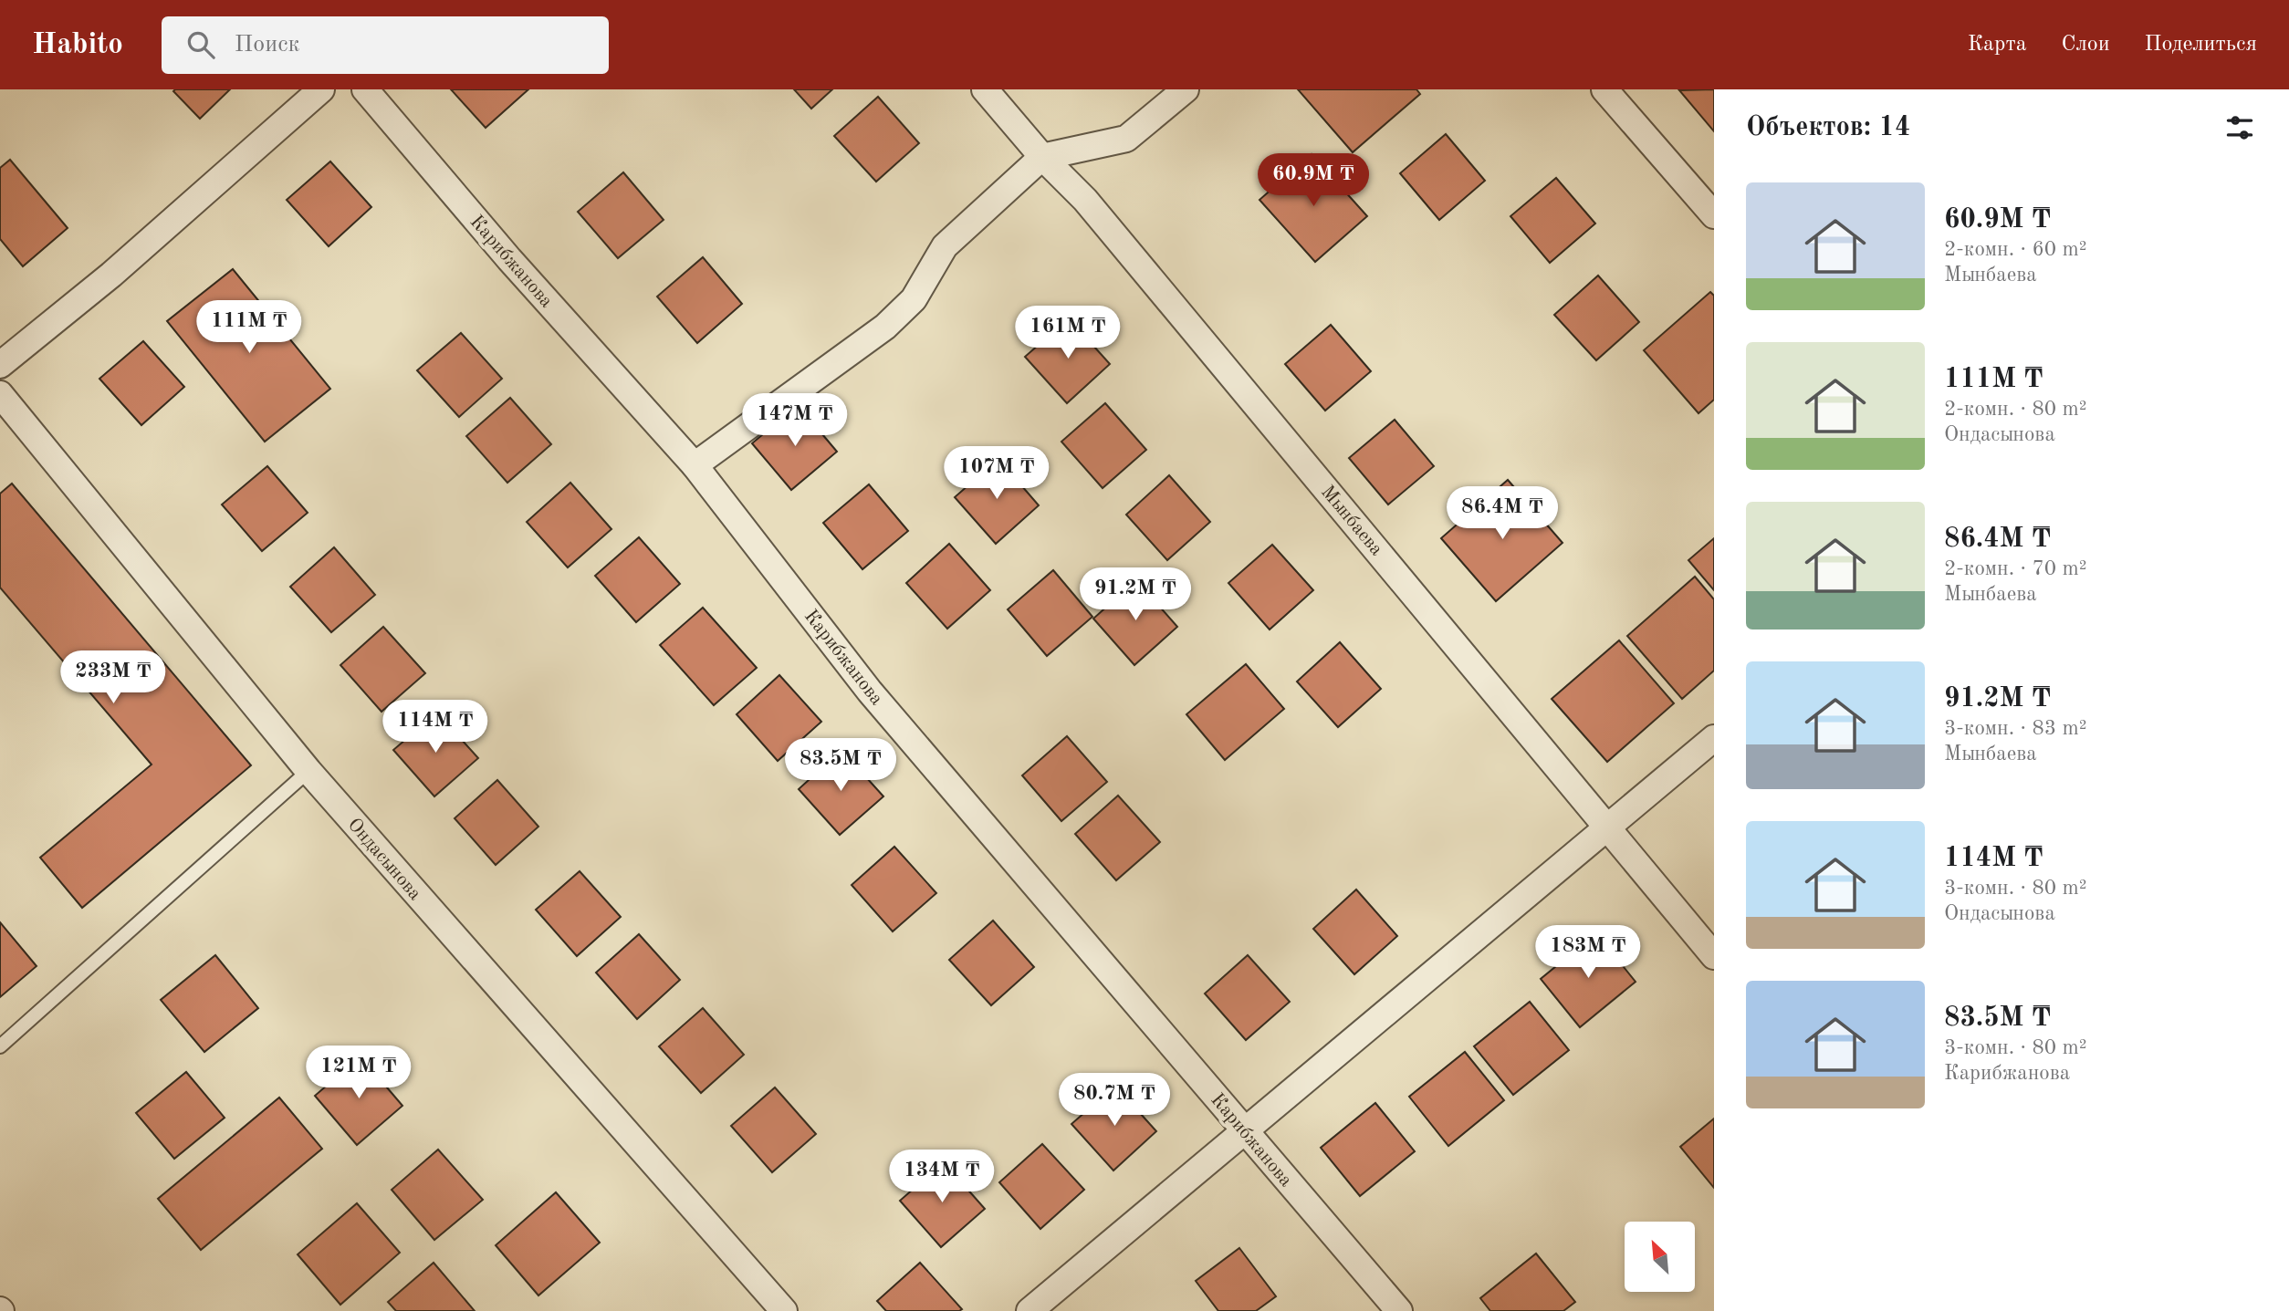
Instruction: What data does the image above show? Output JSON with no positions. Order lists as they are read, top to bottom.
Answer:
{
  "streets": {
    "street": ["Карибжанова", "Мынбаева", "Ондасынова"]
  },
  "north": "top left",
  "page": {
    "header": "Habito",
    "search": "Поиск",
    "nav": ["Карта", "Слои", "Поделиться"],
    "heading": "Объектов: 14",
    "price": [
      "60.9M ₸",
      "111M ₸",
      "161M ₸",
      "147M ₸",
      "107M ₸",
      "86.4M ₸",
      "91.2M ₸",
      "233M ₸",
      "114M ₸",
      "83.5M ₸",
      "183M ₸",
      "121M ₸",
      "80.7M ₸",
      "134M ₸"
    ],
    "list": [
      {
        "name": "60.9M ₸",
        "note": "2-комн. · 60 m² · Мынбаева"
      },
      {
        "name": "111M ₸",
        "note": "2-комн. · 80 m² · Ондасынова"
      },
      {
        "name": "86.4M ₸",
        "note": "2-комн. · 70 m² · Мынбаева"
      },
      {
        "name": "91.2M ₸",
        "note": "3-комн. · 83 m² · Мынбаева"
      },
      {
        "name": "114M ₸",
        "note": "3-комн. · 80 m² · Ондасынова"
      },
      {
        "name": "83.5M ₸",
        "note": "3-комн. · 80 m² · Карибжанова"
      }
    ]
  }
}
